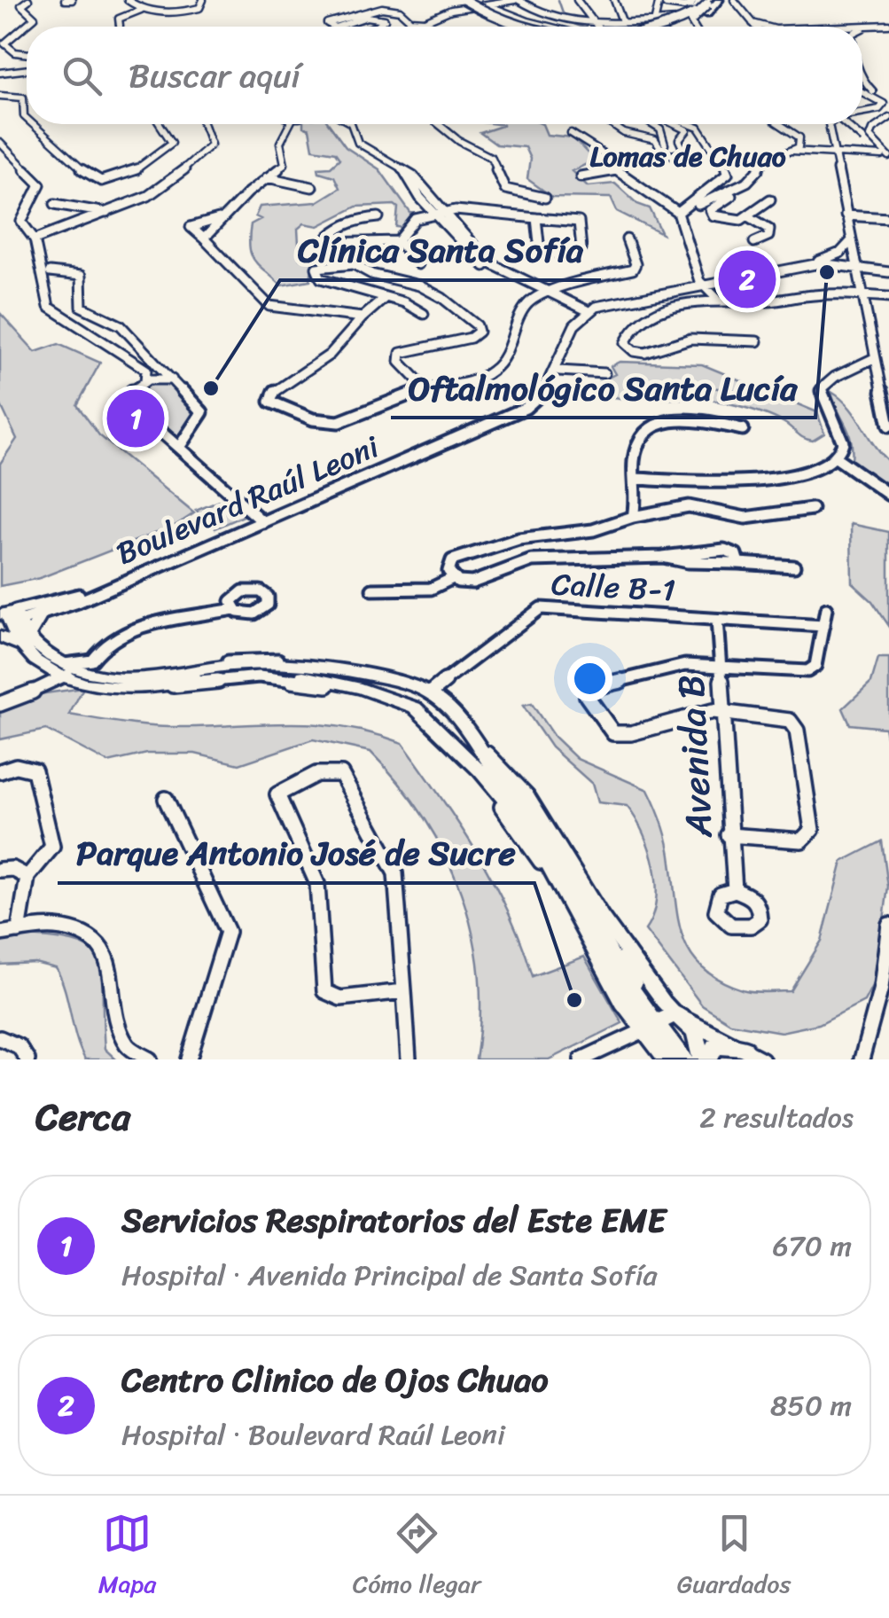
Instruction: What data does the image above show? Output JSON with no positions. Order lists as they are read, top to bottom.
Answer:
{
  "streets": {
    "street": ["Boulevard Raúl Leoni", "Calle B-1", "Avenida B"]
  },
  "crossings": [
    ["Calle B-1", "Avenida B"]
  ],
  "districts": ["Lomas de Chuao"],
  "places": ["Oftalmológico Santa Lucía", "Clínica Santa Sofía", "Parque Antonio José de Sucre"],
  "page": {
    "search": "Buscar aquí",
    "pins": ["2", "1"],
    "heading": ["Cerca", "2 resultados"],
    "list": [
      {
        "mark": "1",
        "name": "Servicios Respiratorios del Este EME",
        "note": "Hospital · Avenida Principal de Santa Sofía",
        "value": "670 m"
      },
      {
        "mark": "2",
        "name": "Centro Clinico de Ojos Chuao",
        "note": "Hospital · Boulevard Raúl Leoni",
        "value": "850 m"
      }
    ],
    "nav": ["Mapa", "Cómo llegar", "Guardados"]
  }
}
